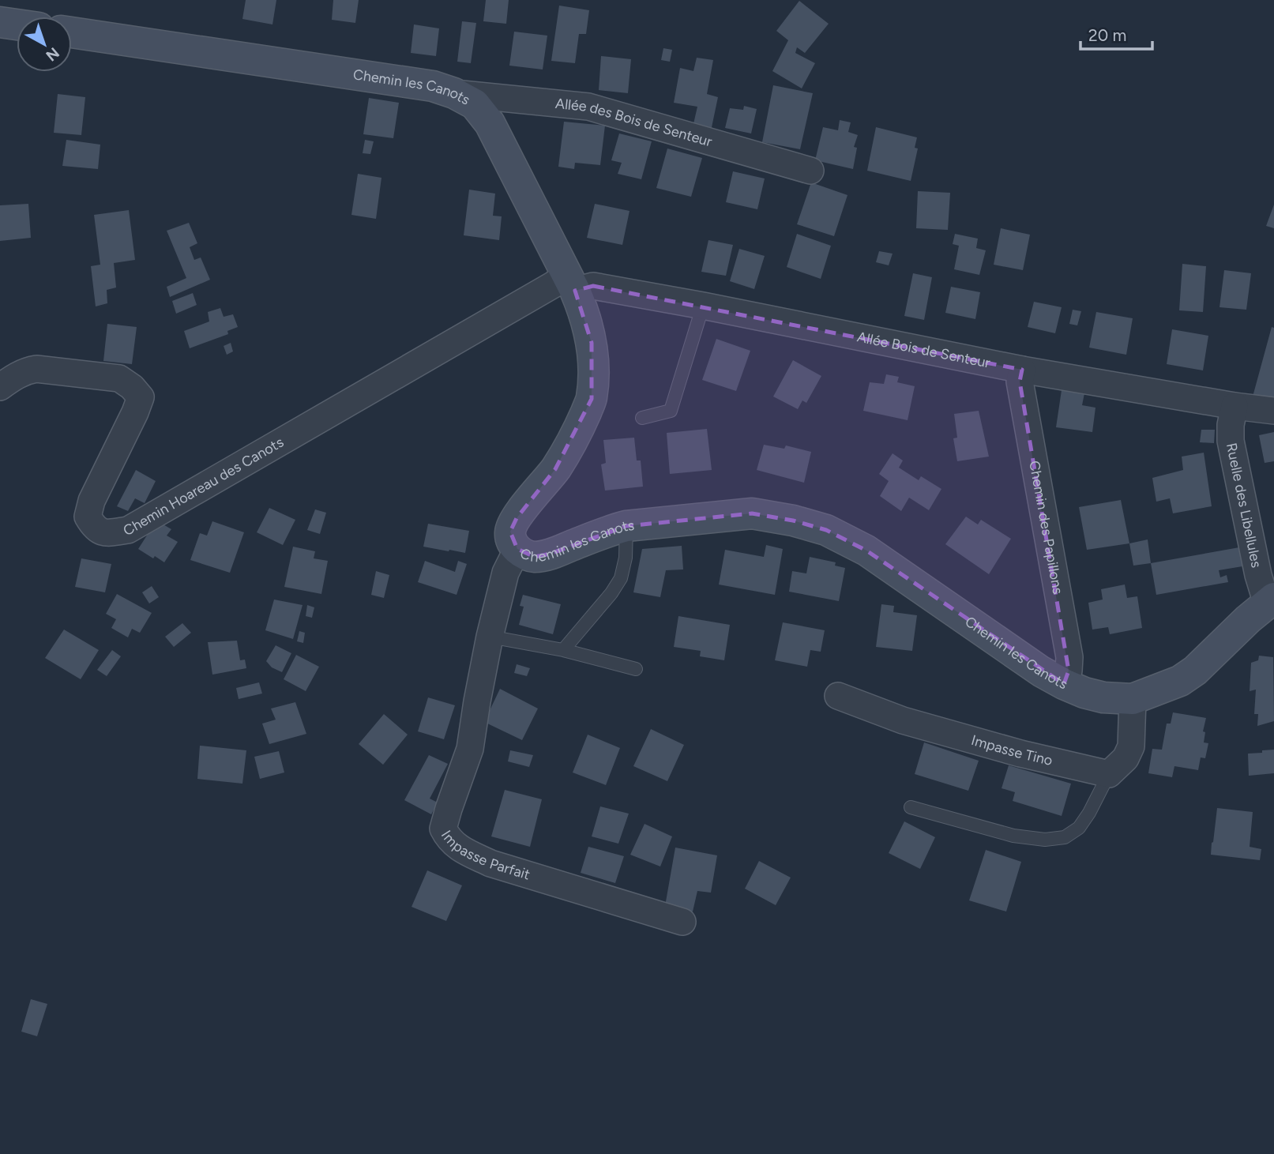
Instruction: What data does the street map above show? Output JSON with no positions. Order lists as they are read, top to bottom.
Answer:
{
  "streets": {
    "street": [
      "Chemin les Canots",
      "Allée des Bois de Senteur",
      "Allée Bois de Senteur",
      "Chemin Hoareau des Canots",
      "Ruelle des Libellules",
      "Chemin des Papillons",
      "Impasse Tino",
      "Impasse Parfait"
    ]
  },
  "crossings": [
    ["Chemin les Canots", "Allée des Bois de Senteur"],
    ["Chemin les Canots", "Allée Bois de Senteur"],
    ["Chemin les Canots", "Chemin Hoareau des Canots"],
    ["Chemin les Canots", "Ruelle des Libellules"],
    ["Chemin les Canots", "Chemin des Papillons"],
    ["Chemin les Canots", "Impasse Parfait"],
    ["Allée Bois de Senteur", "Chemin Hoareau des Canots"],
    ["Allée Bois de Senteur", "Ruelle des Libellules"],
    ["Allée Bois de Senteur", "Chemin des Papillons"]
  ],
  "scale_bar": "20 m",
  "north": "bottom right"
}
